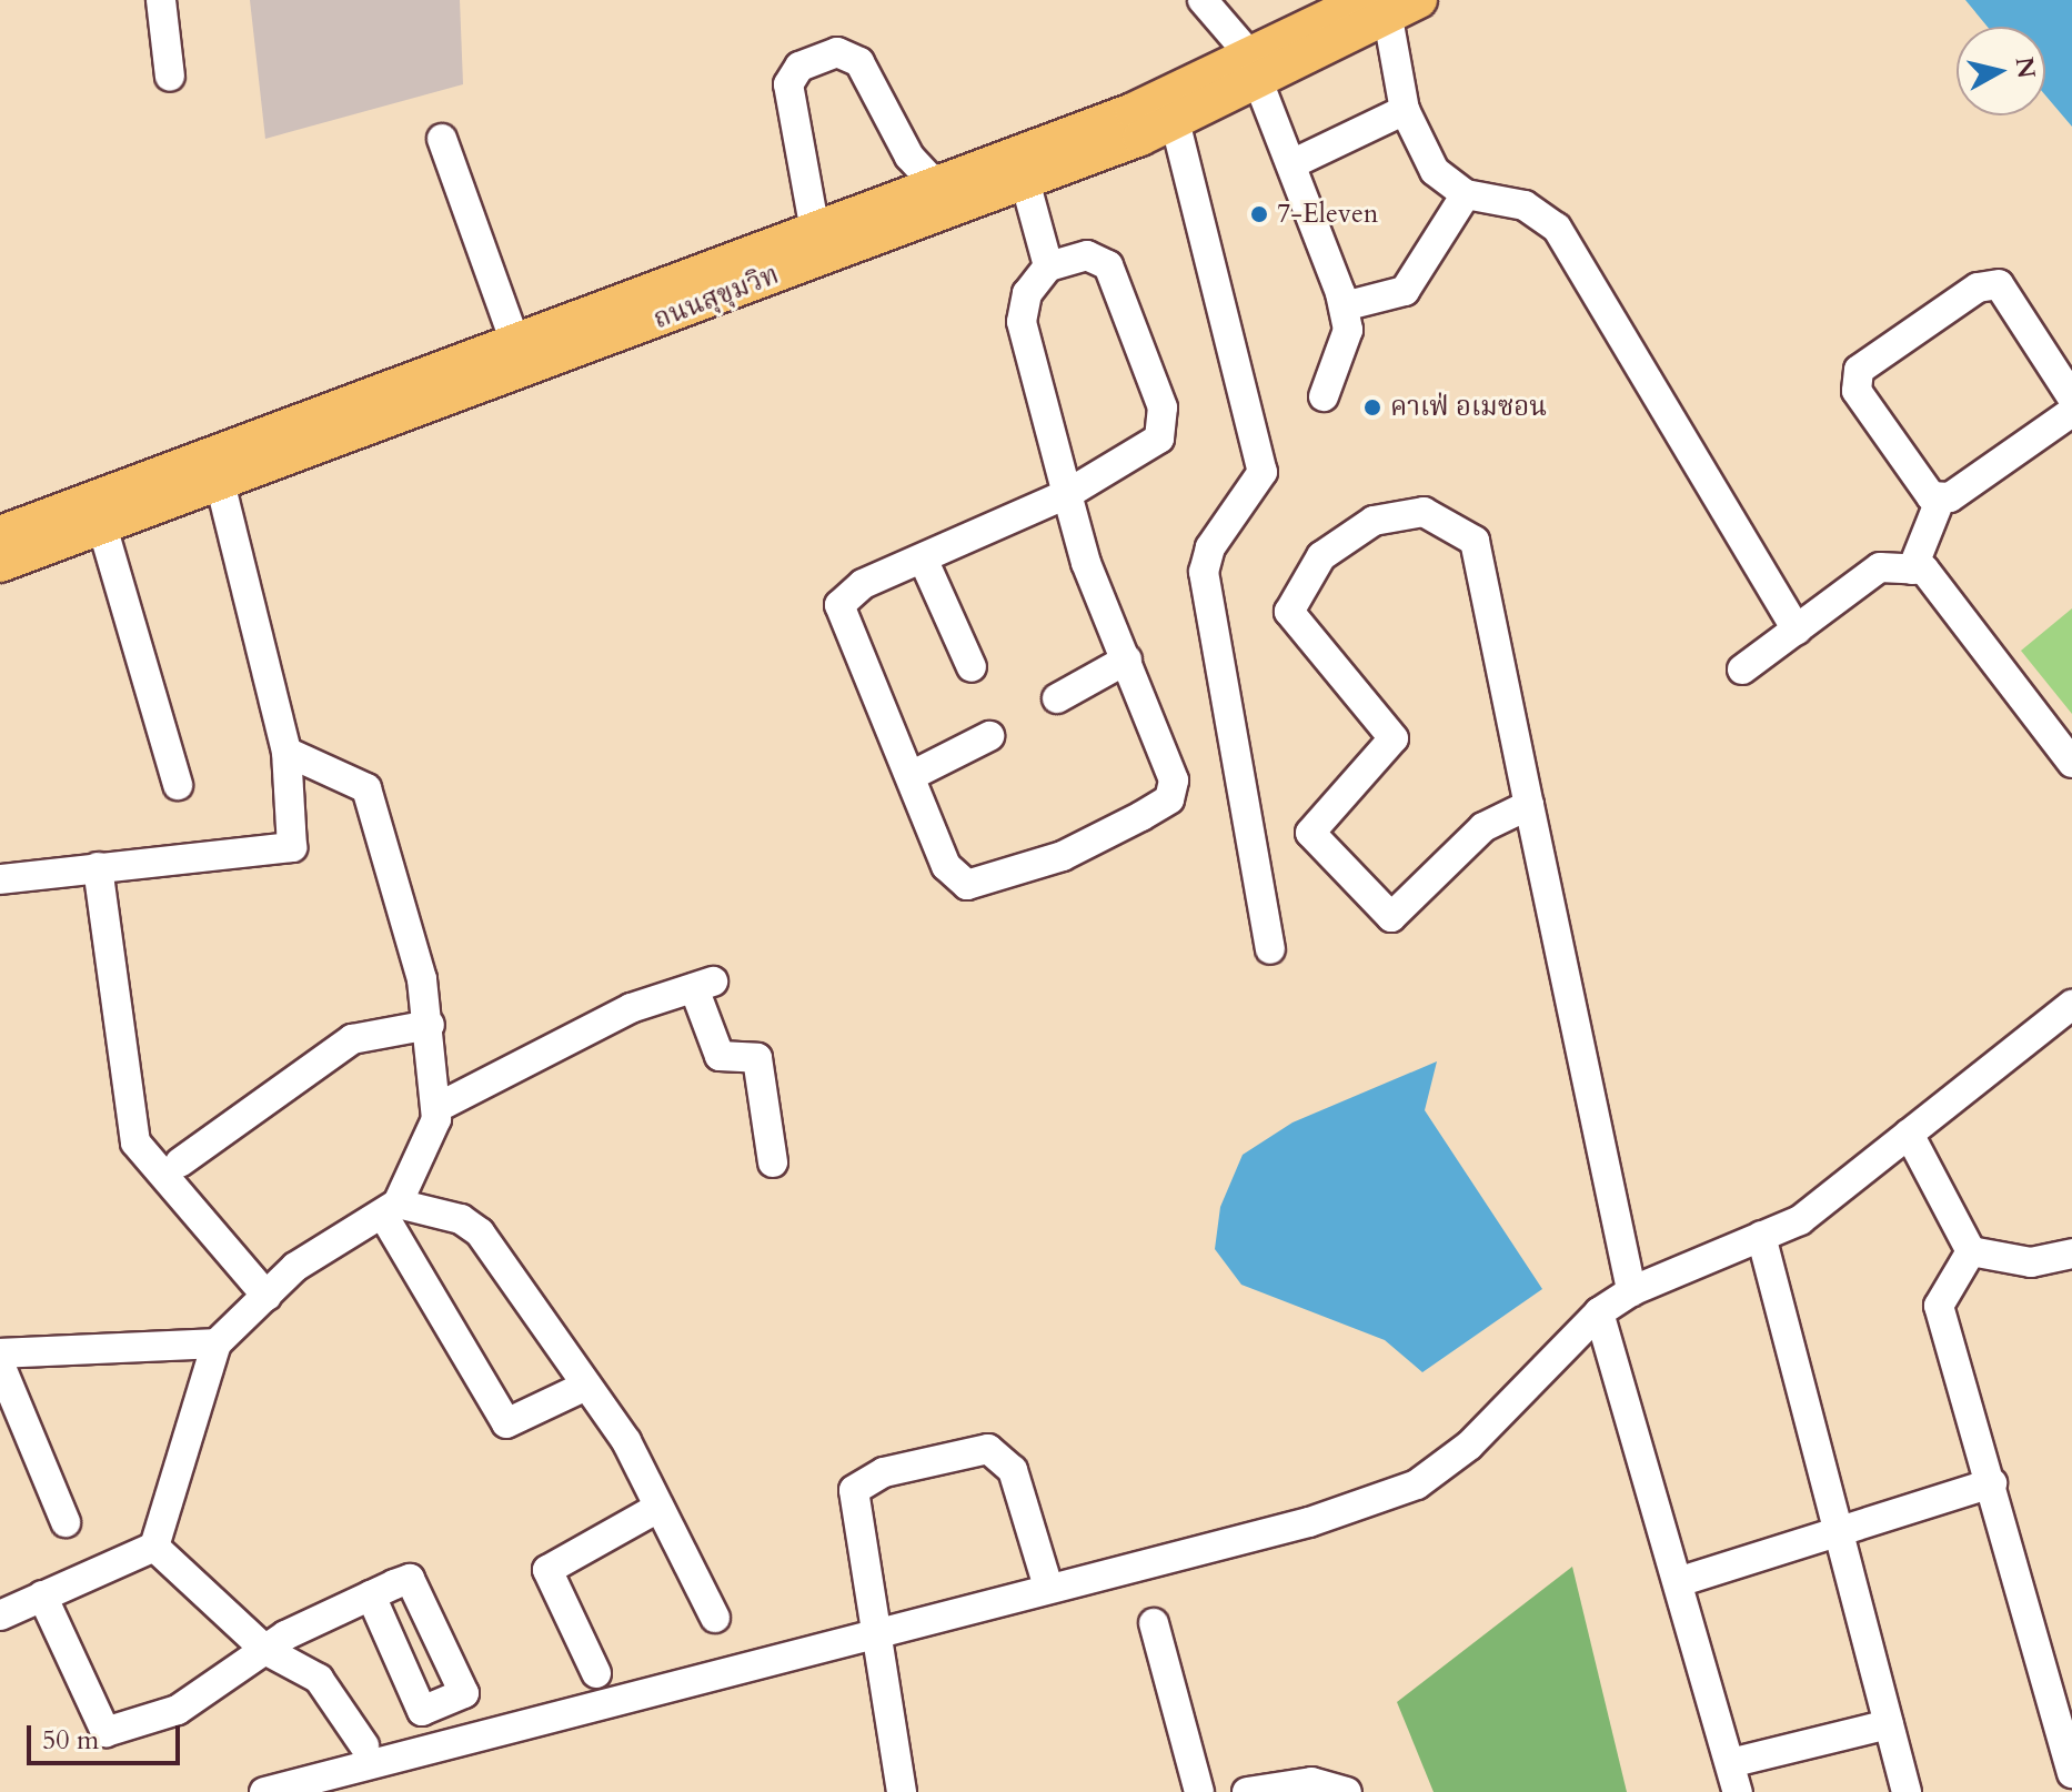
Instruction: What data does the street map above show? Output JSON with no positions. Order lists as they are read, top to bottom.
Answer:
{
  "streets": {
    "main road": ["ถนนสุขุมวิท"]
  },
  "places": ["7-Eleven", "คาเฟ่ อเมซอน"],
  "scale_bar": "50 m",
  "north": "right"
}
